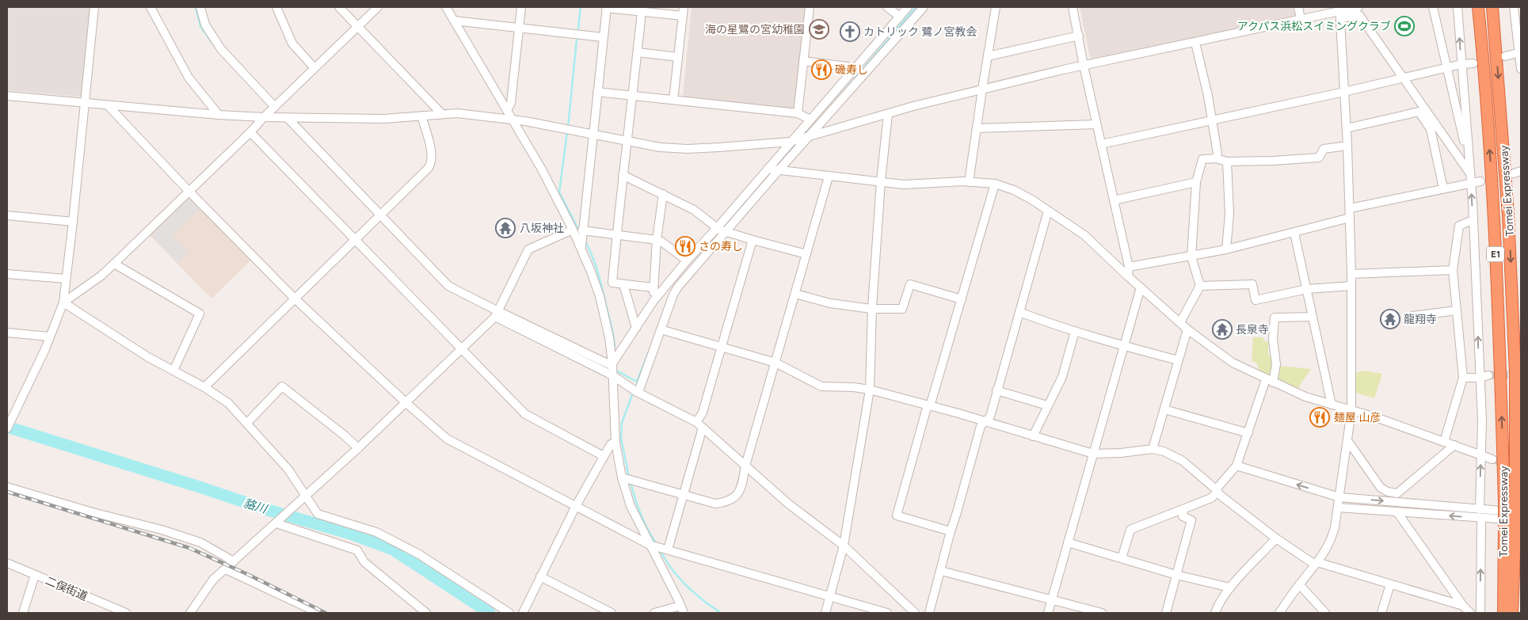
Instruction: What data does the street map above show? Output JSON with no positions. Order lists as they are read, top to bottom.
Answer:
{
  "streets": {
    "highway": ["Tomei Expressway", "E1"],
    "street": ["二俣街道"]
  },
  "water": ["貉川"],
  "places": {
    "sports": ["アクパス浜松スイミングクラブ"],
    "school or university": ["海の星鷺の宮幼稚園"],
    "church": ["カトリック 鷺ノ宮教会"],
    "restaurant": ["磯寿し", "さの寿し", "麺屋 山彦"],
    "temple": ["八坂神社", "龍翔寺", "長泉寺"]
  }
}
